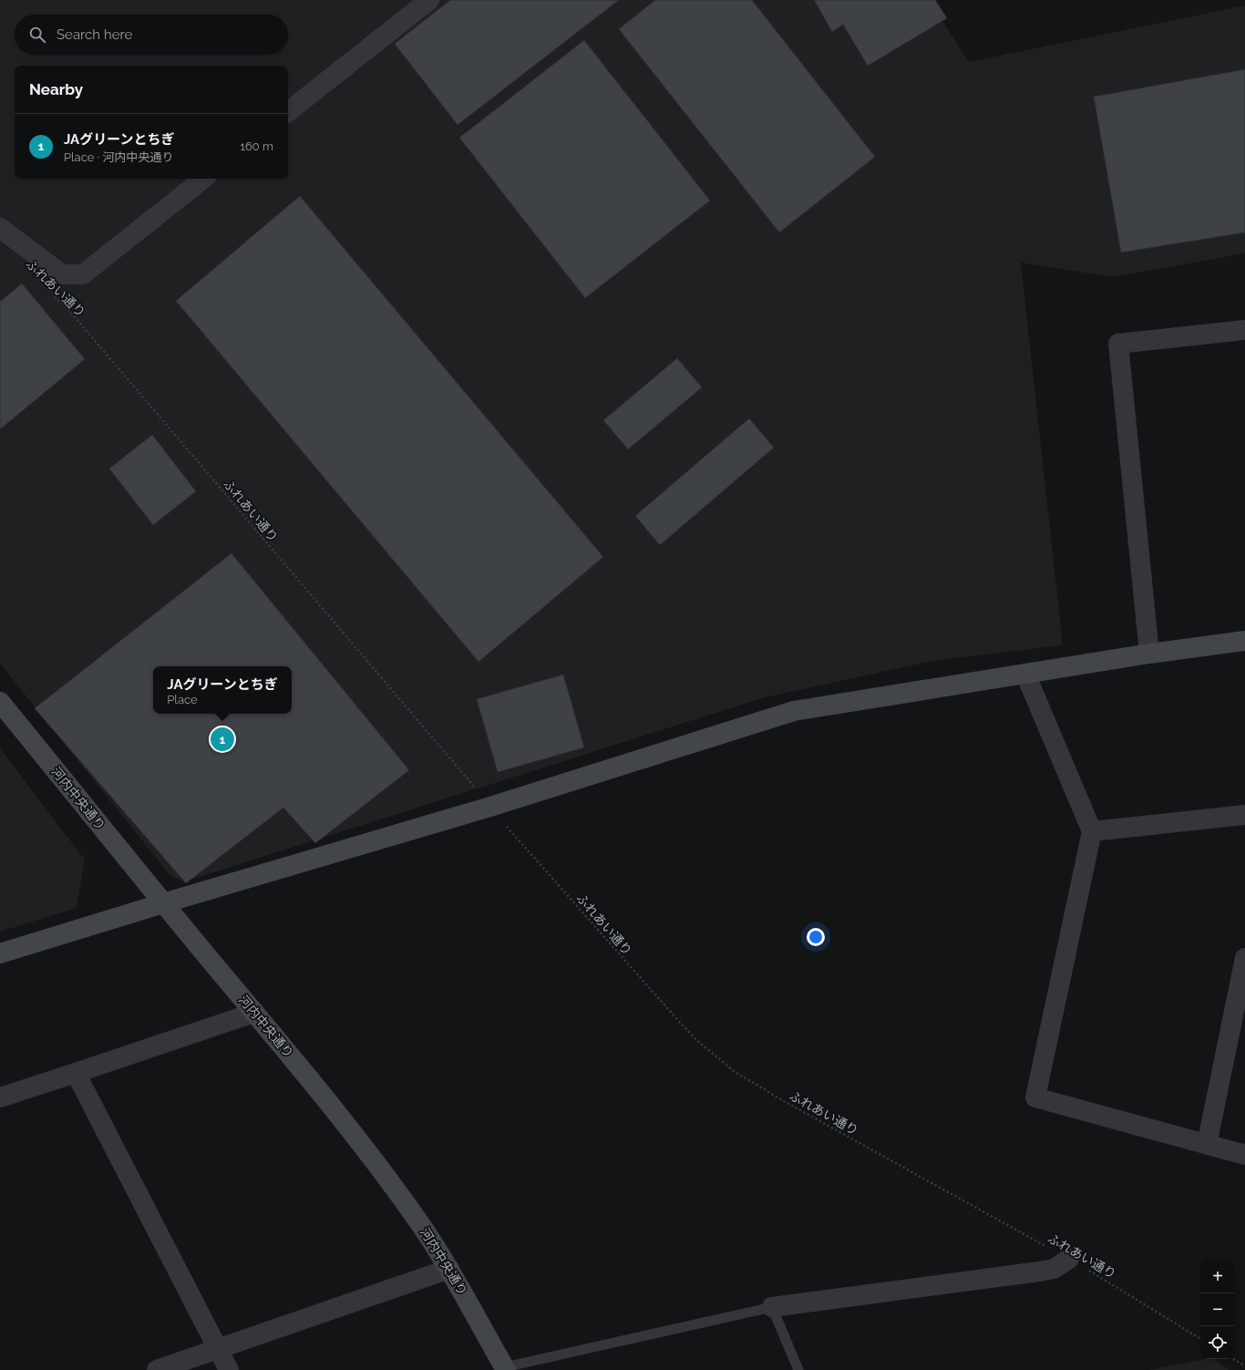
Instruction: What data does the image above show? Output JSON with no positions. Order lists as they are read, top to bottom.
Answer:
{
  "streets": {
    "street": ["河内中央通り"],
    "path": ["ふれあい通り"]
  },
  "page": {
    "search": "Search here",
    "heading": "Nearby",
    "list": [
      {
        "mark": "1",
        "name": "JAグリーンとちぎ",
        "note": "Place · 河内中央通り",
        "value": "160 m"
      }
    ],
    "popup": ["JAグリーンとちぎ", "Place"],
    "pins": "1",
    "map_buttons": ["+", "−"]
  }
}
